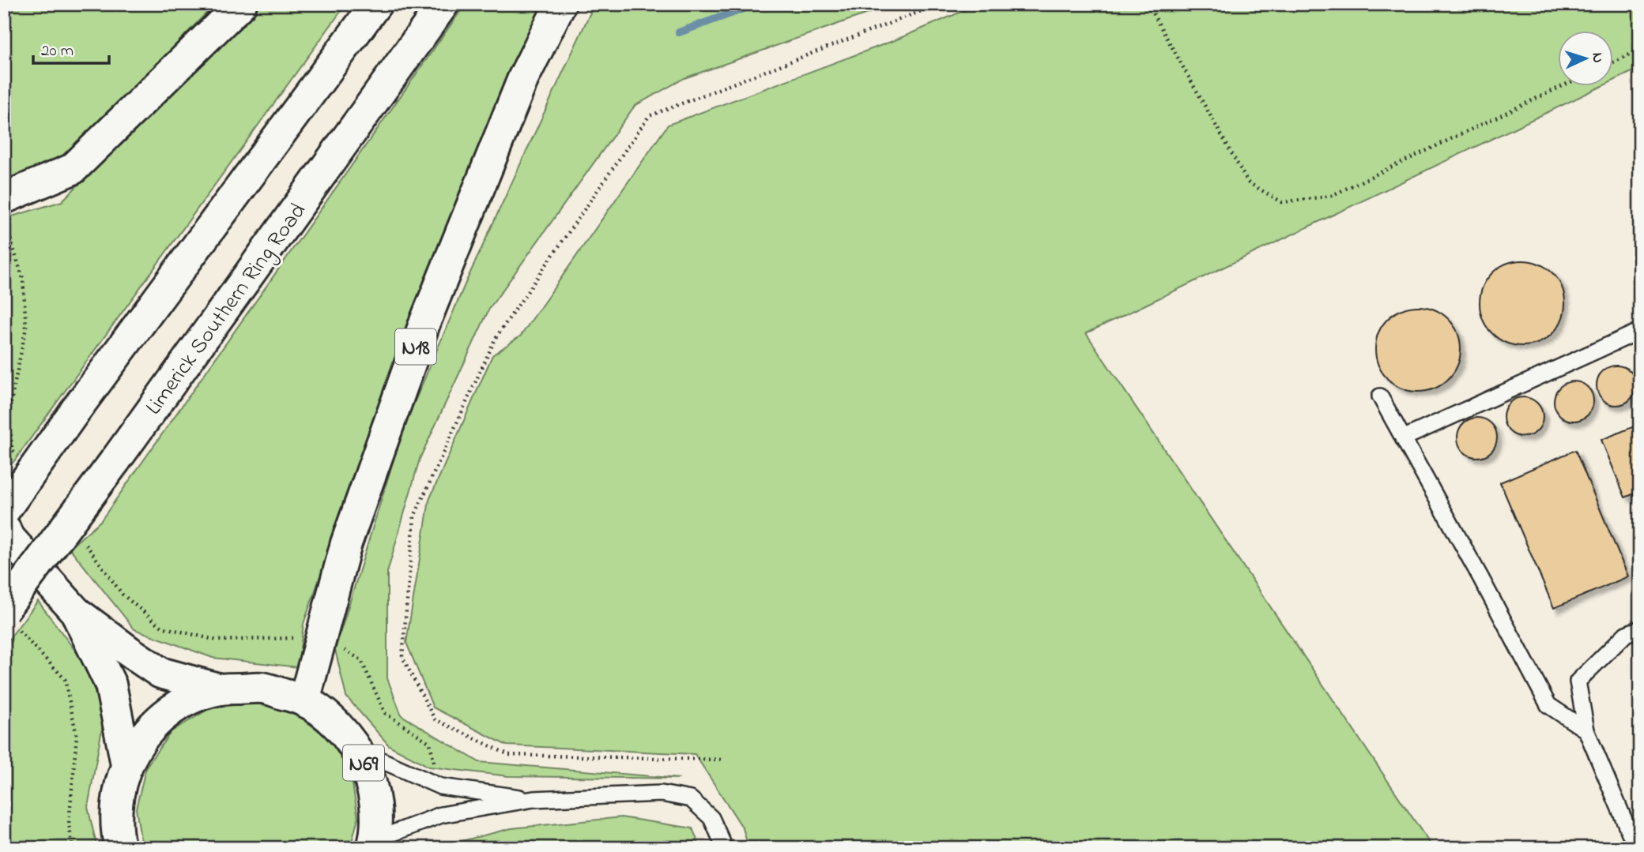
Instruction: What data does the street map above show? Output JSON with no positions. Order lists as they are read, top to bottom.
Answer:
{
  "streets": {
    "main road": ["Limerick Southern Ring Road", "N18", "N69"]
  },
  "crossings": [
    ["N18", "N69"]
  ],
  "scale_bar": "20 m",
  "north": "right"
}
